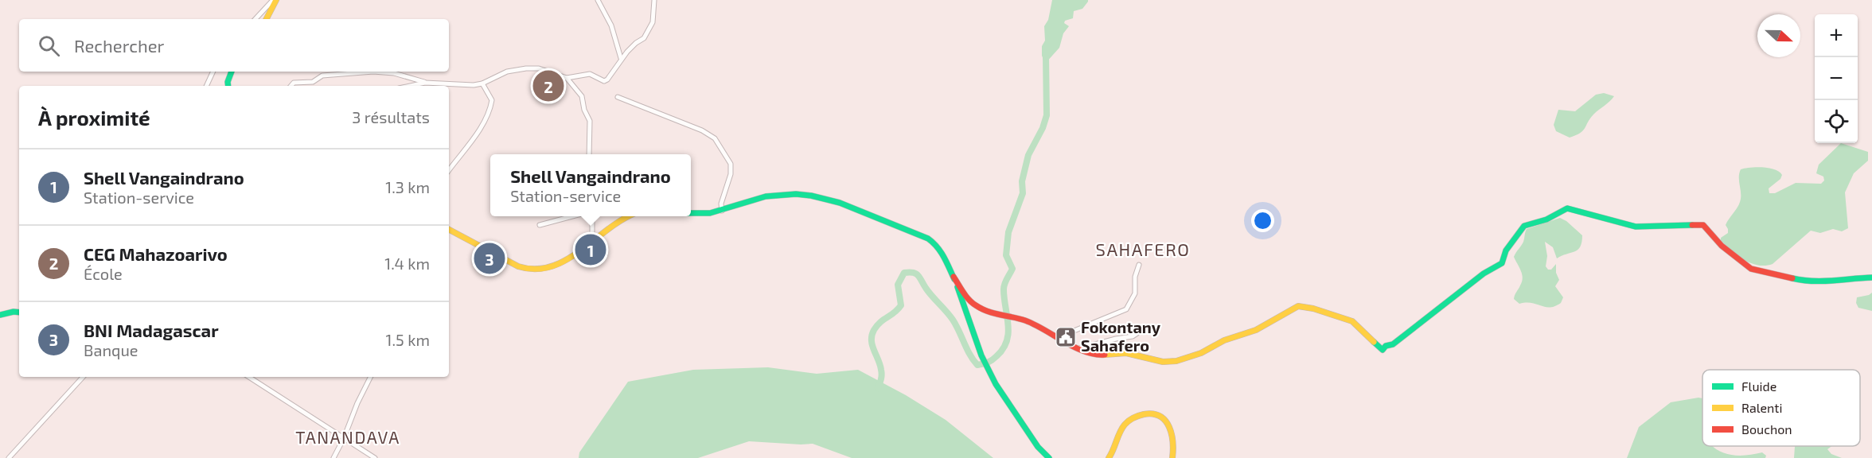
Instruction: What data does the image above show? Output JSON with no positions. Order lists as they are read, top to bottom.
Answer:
{
  "districts": ["SAHAFERO", "TANANDAVA"],
  "places": {
    "public building": ["Fokontany Sahafero"]
  },
  "legend": ["Fluide", "Ralenti", "Bouchon"],
  "north": "right",
  "page": {
    "map_buttons": ["+", "−"],
    "search": "Rechercher",
    "pins": ["2", "1", "3"],
    "heading": ["À proximité", "3 résultats"],
    "list": [
      {
        "mark": "1",
        "name": "Shell Vangaindrano",
        "note": "Station-service",
        "value": "1.3 km"
      },
      {
        "mark": "2",
        "name": "CEG Mahazoarivo",
        "note": "École",
        "value": "1.4 km"
      },
      {
        "mark": "3",
        "name": "BNI Madagascar",
        "note": "Banque",
        "value": "1.5 km"
      }
    ],
    "popup": ["Shell Vangaindrano", "Station-service"]
  }
}
